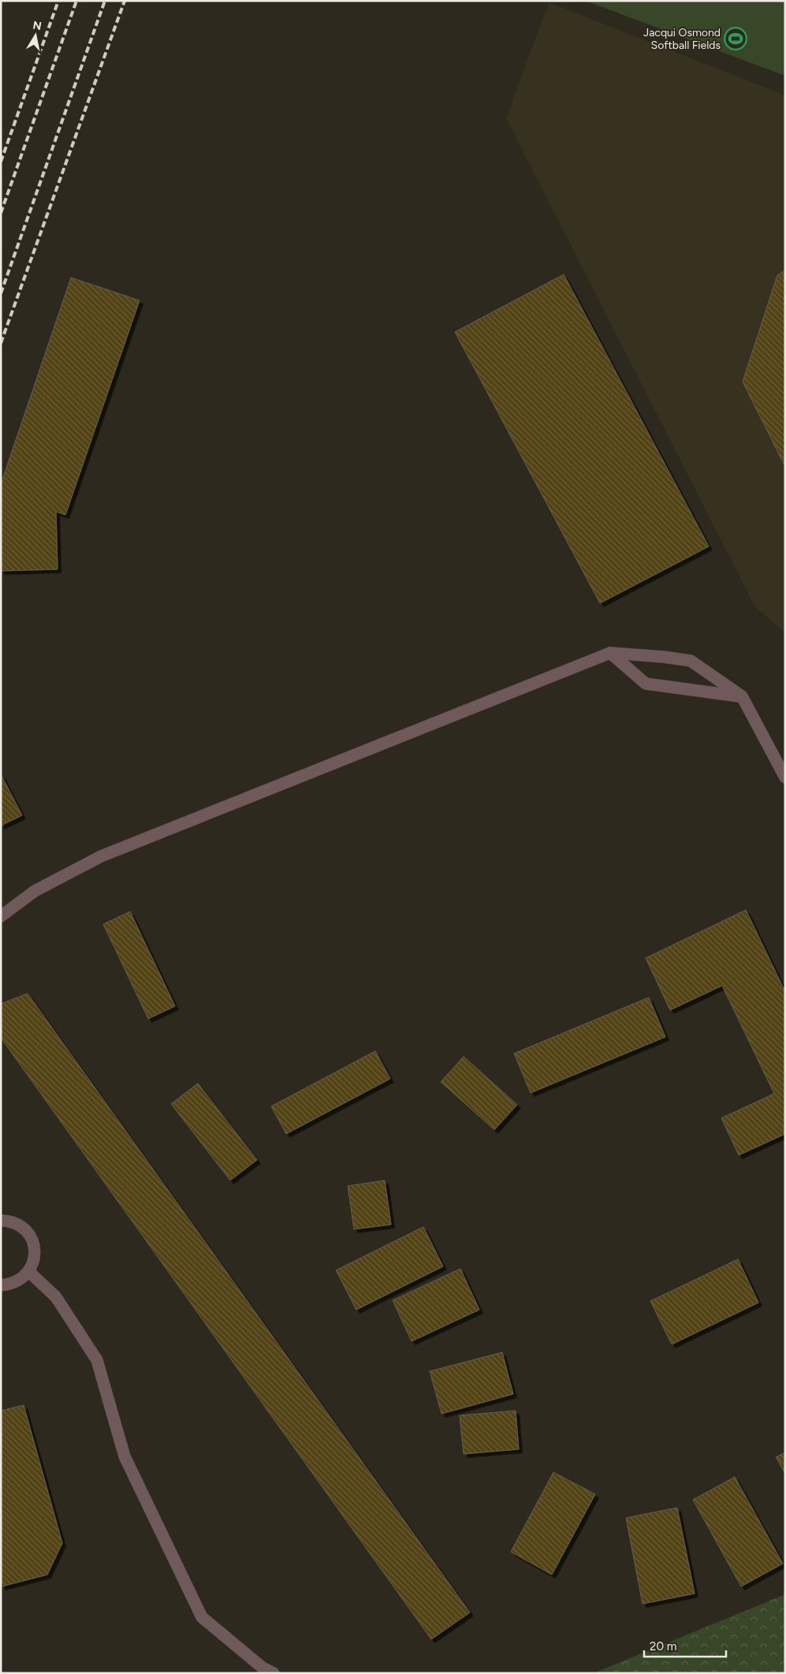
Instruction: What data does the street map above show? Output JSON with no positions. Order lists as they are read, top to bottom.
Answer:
{
  "places": {
    "sports": ["Jacqui Osmond Softball Fields"]
  },
  "scale_bar": "20 m",
  "north": "top"
}
